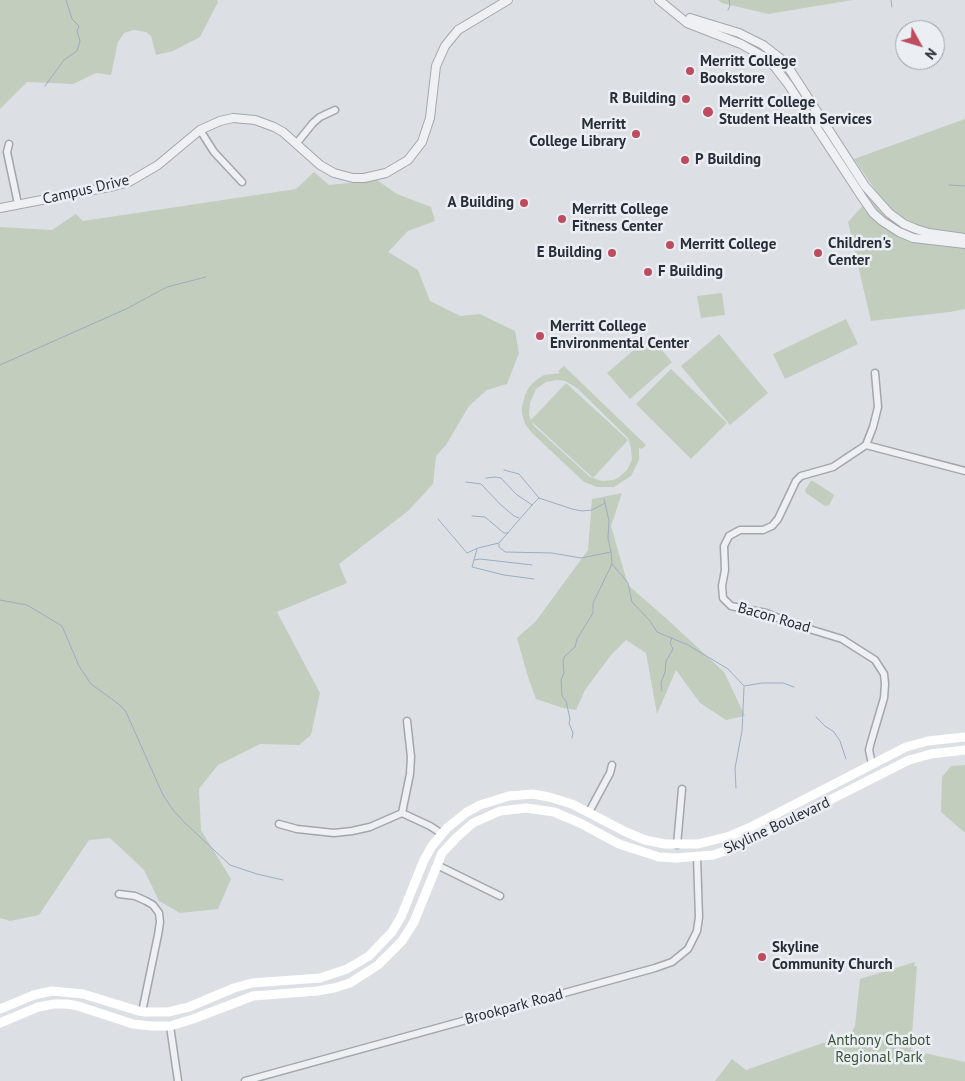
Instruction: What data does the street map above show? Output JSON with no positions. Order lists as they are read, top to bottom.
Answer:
{
  "streets": {
    "main road": ["Skyline Boulevard"],
    "street": ["Campus Drive", "Bacon Road", "Brookpark Road"]
  },
  "crossings": [
    ["Bacon Road", "Skyline Boulevard"],
    ["Skyline Boulevard", "Brookpark Road"]
  ],
  "parks": ["Anthony Chabot Regional Park"],
  "places": [
    "Merritt College Bookstore",
    "R Building",
    "Merritt College Student Health Services",
    "Merritt College Library",
    "P Building",
    "A Building",
    "Merritt College Fitness Center",
    "Merritt College",
    "E Building",
    "Children's Center",
    "F Building",
    "Merritt College Environmental Center",
    "Skyline Community Church"
  ],
  "north": "bottom right"
}
